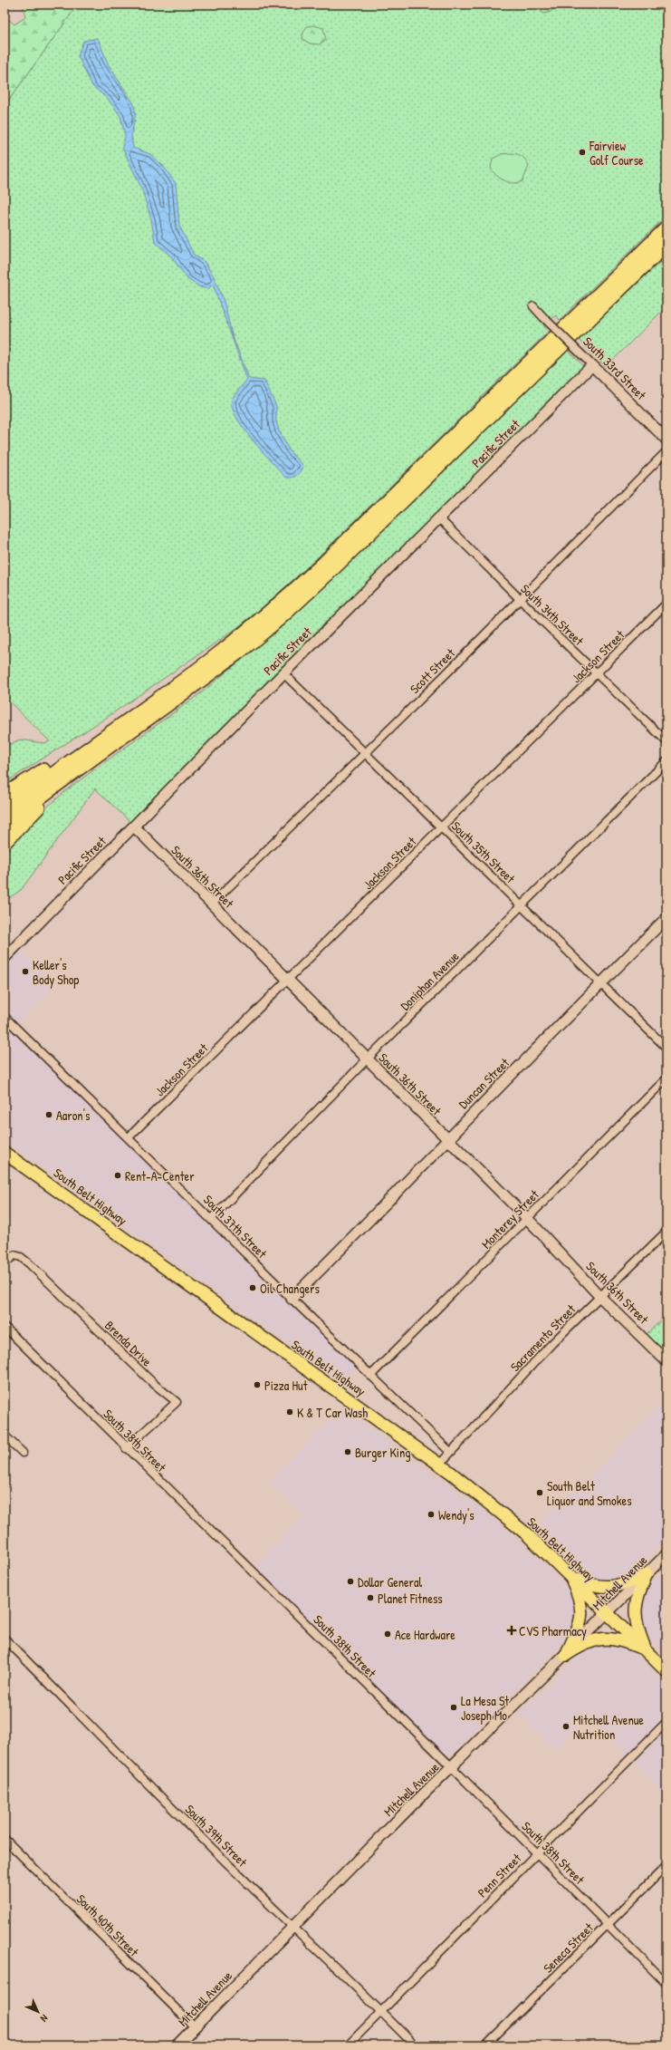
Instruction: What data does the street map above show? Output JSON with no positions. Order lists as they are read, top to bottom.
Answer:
{
  "streets": {
    "main road": ["South Belt Highway"],
    "street": [
      "South 33rd Street",
      "Pacific Street",
      "South 34th Street",
      "Jackson Street",
      "Scott Street",
      "South 35th Street",
      "South 36th Street",
      "Doniphan Avenue",
      "Duncan Street",
      "Monterey Street",
      "South 37th Street",
      "Sacramento Street",
      "Brenda Drive",
      "South 38th Street",
      "Mitchell Avenue",
      "South 39th Street",
      "Penn Street",
      "South 40th Street",
      "Seneca Street"
    ]
  },
  "crossings": [
    ["South 33rd Street", "Pacific Street"],
    ["Pacific Street", "South 34th Street"],
    ["Pacific Street", "South 35th Street"],
    ["Pacific Street", "South 36th Street"],
    ["South 34th Street", "Jackson Street"],
    ["South 34th Street", "Scott Street"],
    ["Jackson Street", "South 35th Street"],
    ["Jackson Street", "South 36th Street"],
    ["Jackson Street", "South 37th Street"],
    ["Scott Street", "South 35th Street"],
    ["Scott Street", "South 36th Street"],
    ["South 35th Street", "Doniphan Avenue"],
    ["South 35th Street", "Duncan Street"],
    ["South 36th Street", "Doniphan Avenue"],
    ["South 36th Street", "Duncan Street"],
    ["South 36th Street", "Monterey Street"],
    ["South 36th Street", "Sacramento Street"],
    ["Doniphan Avenue", "South 37th Street"],
    ["Duncan Street", "South 37th Street"],
    ["South Belt Highway", "Sacramento Street"],
    ["South Belt Highway", "Mitchell Avenue"],
    ["Monterey Street", "South 37th Street"],
    ["South 37th Street", "Sacramento Street"],
    ["Brenda Drive", "South 38th Street"],
    ["South 38th Street", "Mitchell Avenue"],
    ["South 38th Street", "Penn Street"],
    ["South 38th Street", "Seneca Street"],
    ["Mitchell Avenue", "South 39th Street"],
    ["Mitchell Avenue", "South 40th Street"],
    ["South 39th Street", "Penn Street"]
  ],
  "places": {
    "other": [
      "Fairview Golf Course",
      "Keller's Body Shop",
      "Aaron's",
      "Rent-A-Center",
      "Oil Changers",
      "Pizza Hut",
      "K & T Car Wash",
      "Burger King",
      "South Belt Liquor and Smokes",
      "Wendy's",
      "Dollar General",
      "Planet Fitness",
      "Ace Hardware",
      "La Mesa St Joseph Mo",
      "Mitchell Avenue Nutrition"
    ],
    "health": ["CVS Pharmacy"]
  },
  "north": "bottom right"
}
